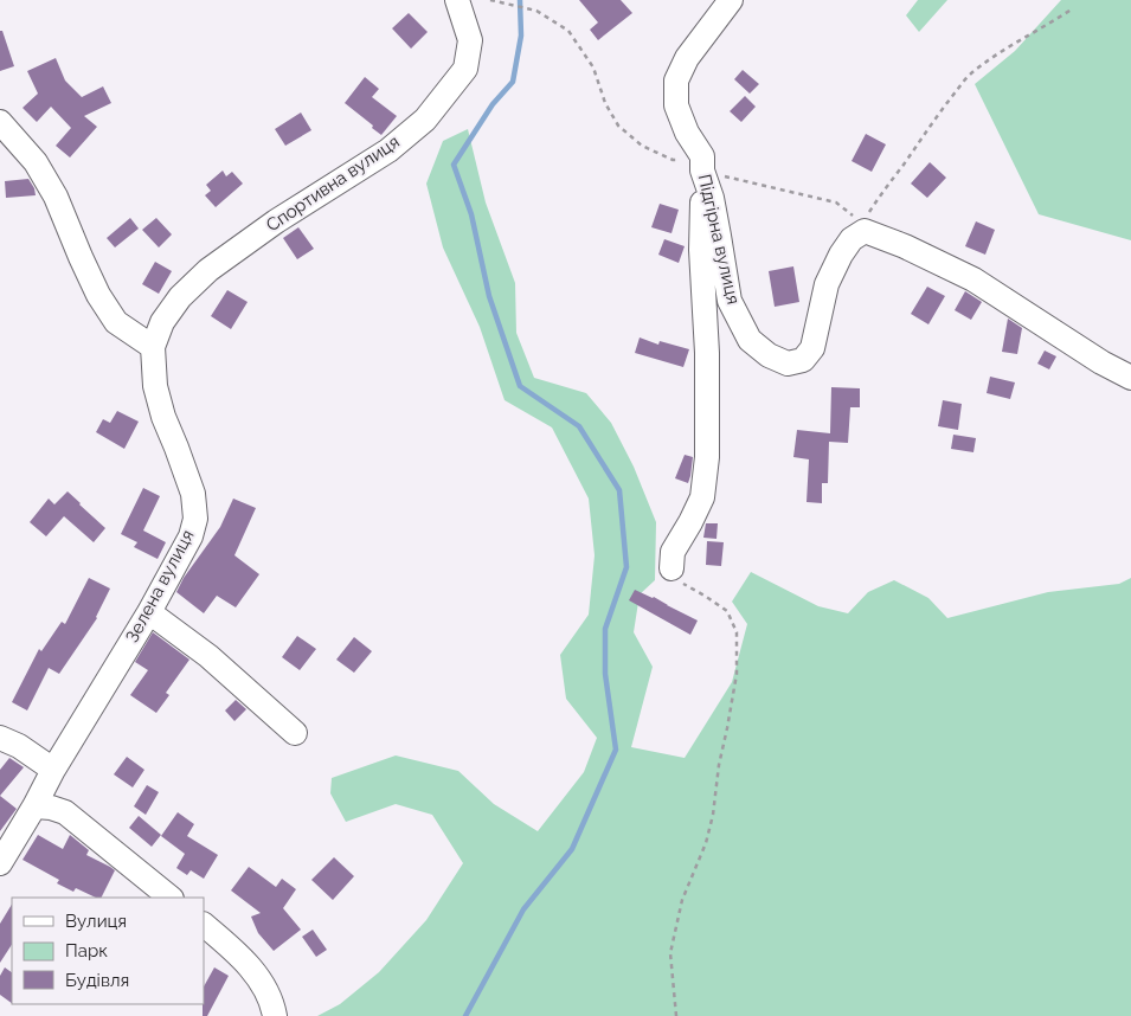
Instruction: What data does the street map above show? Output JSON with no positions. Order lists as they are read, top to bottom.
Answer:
{
  "streets": {
    "street": ["Спортивна вулиця", "Підгірна вулиця", "Зелена вулиця"]
  },
  "crossings": [
    ["Спортивна вулиця", "Зелена вулиця"]
  ],
  "legend": ["Вулиця", "Парк", "Будівля"]
}
